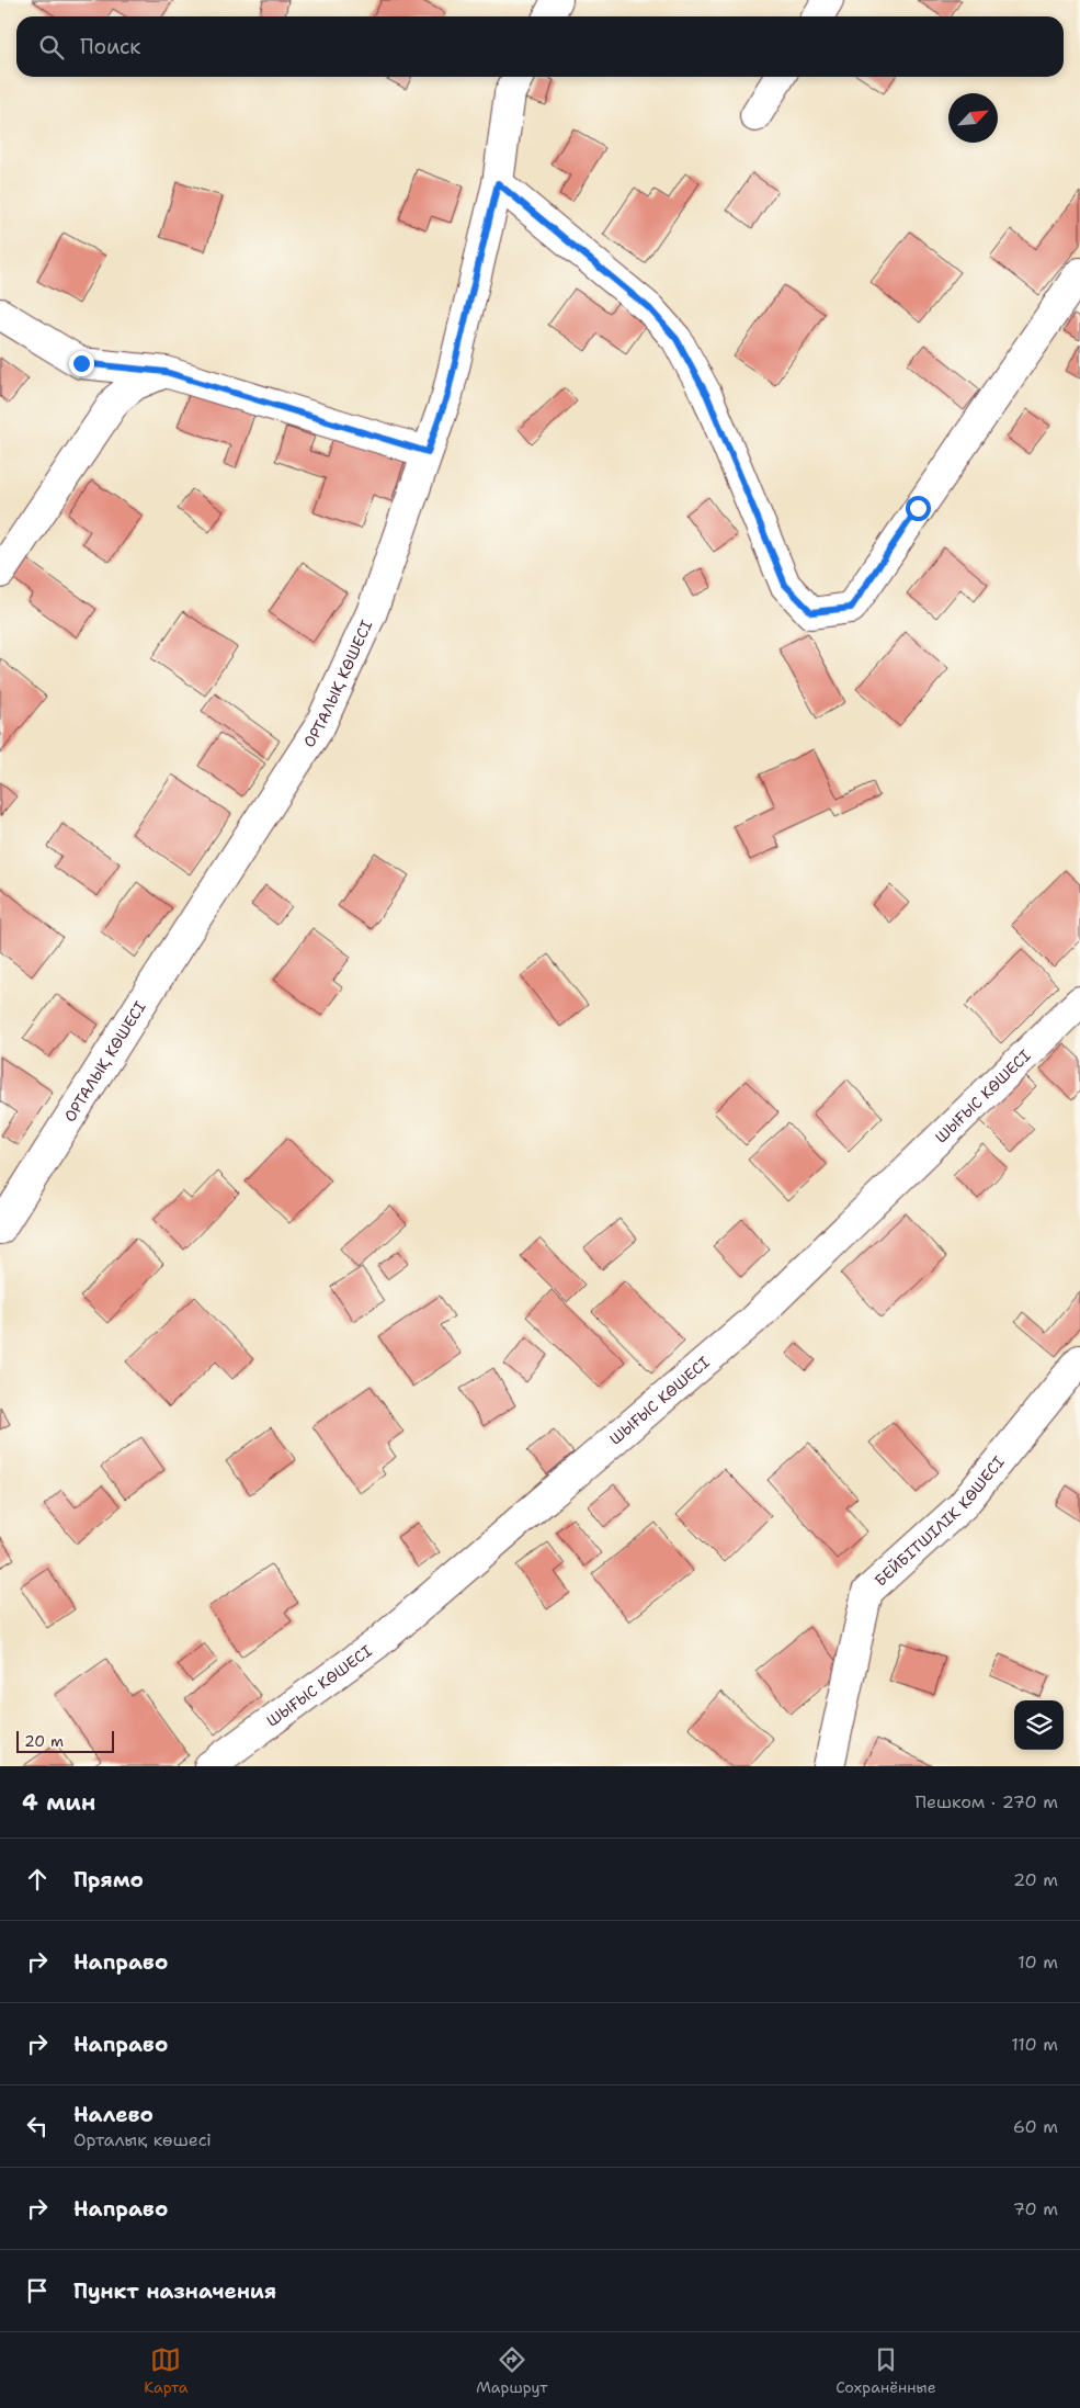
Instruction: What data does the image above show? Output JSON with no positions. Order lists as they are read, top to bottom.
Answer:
{
  "streets": {
    "street": ["ОРТАЛЫҚ КӨШЕСІ", "ШЫҒЫС КӨШЕСІ", "БЕЙБІТШІЛІК КӨШЕСІ"]
  },
  "scale_bar": "20 m",
  "north": "top right",
  "page": {
    "search": "Поиск",
    "scale": "20 m",
    "heading": ["4 мин", "Пешком · 270 m"],
    "list": [
      ["Прямо", "20 m"],
      ["Направо", "10 m"],
      ["Направо", "110 m"],
      ["Налево", "Орталық көшесі", "60 m"],
      ["Направо", "70 m"],
      "Пункт назначения"
    ],
    "nav": ["Карта", "Маршрут", "Сохранённые"]
  }
}
